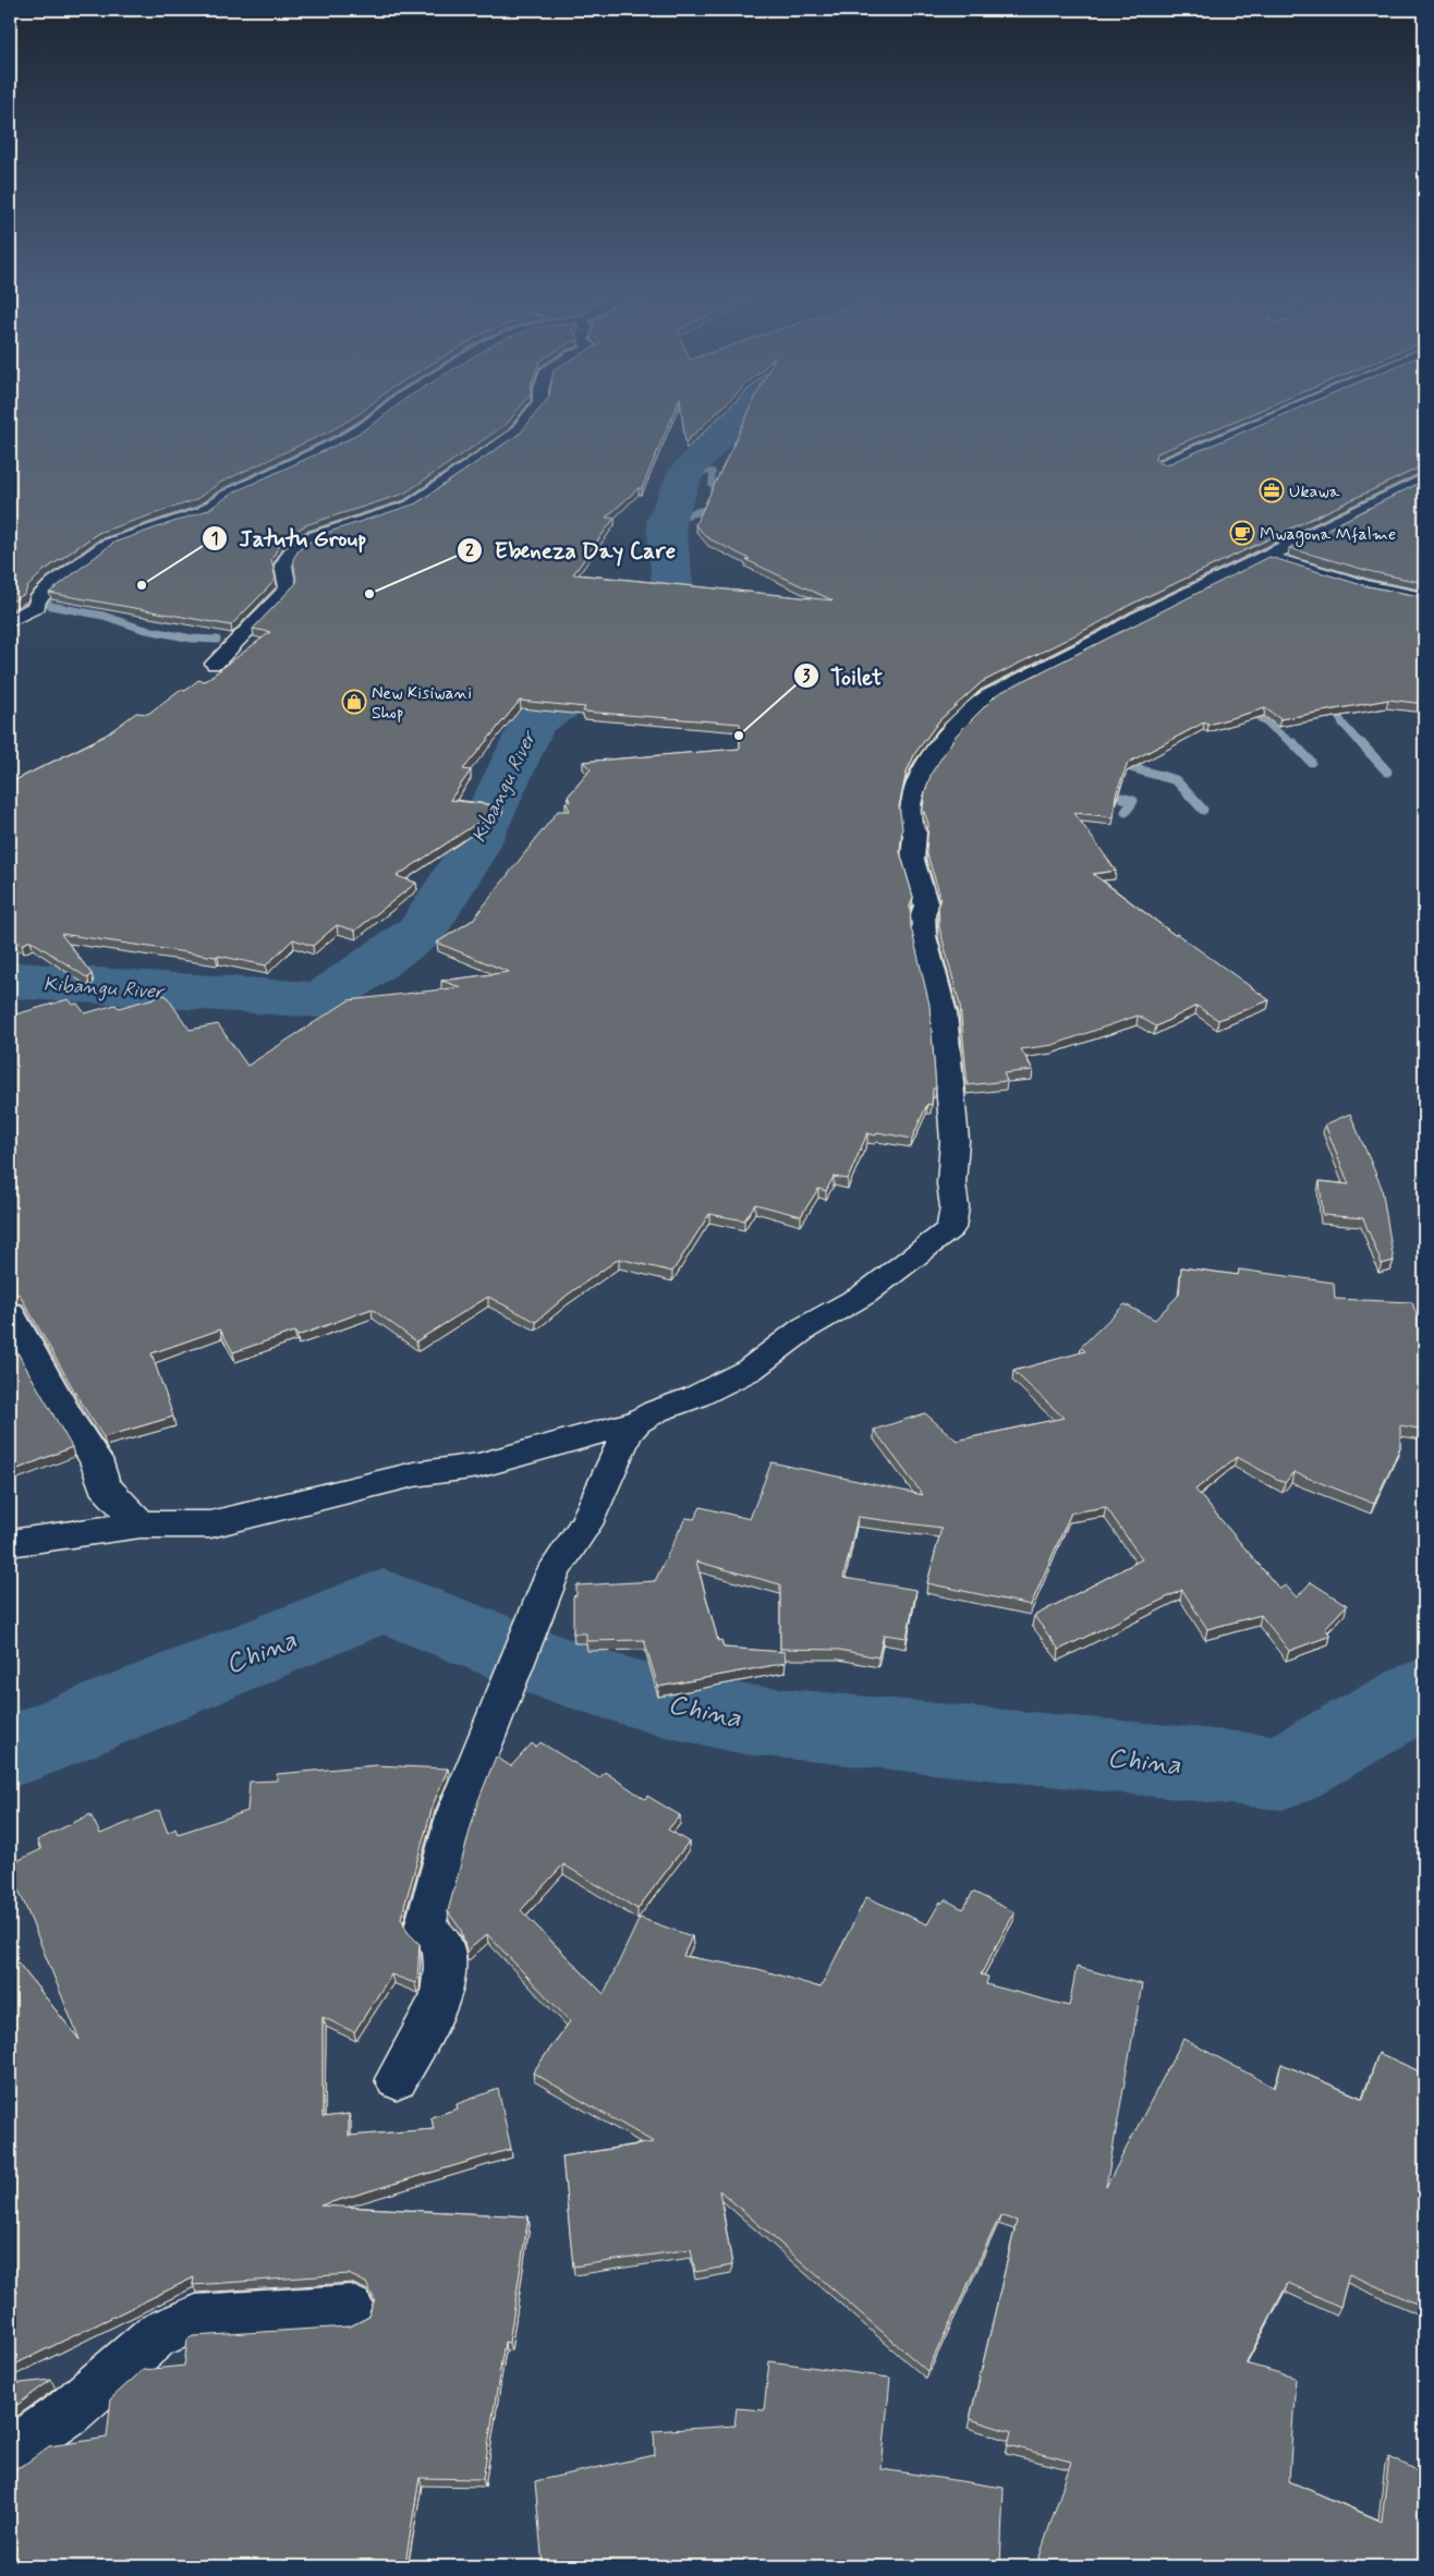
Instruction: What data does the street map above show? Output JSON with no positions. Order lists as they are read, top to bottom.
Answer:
{
  "water": ["Kibangu River", "China"],
  "places": {
    "office": ["Ukawa"],
    "cafe": ["Mwagona Mfalme"],
    "other": ["Jatutu Group", "Ebeneza Day Care", "Toilet"],
    "shop": ["New Kisiwani Shop"]
  }
}
